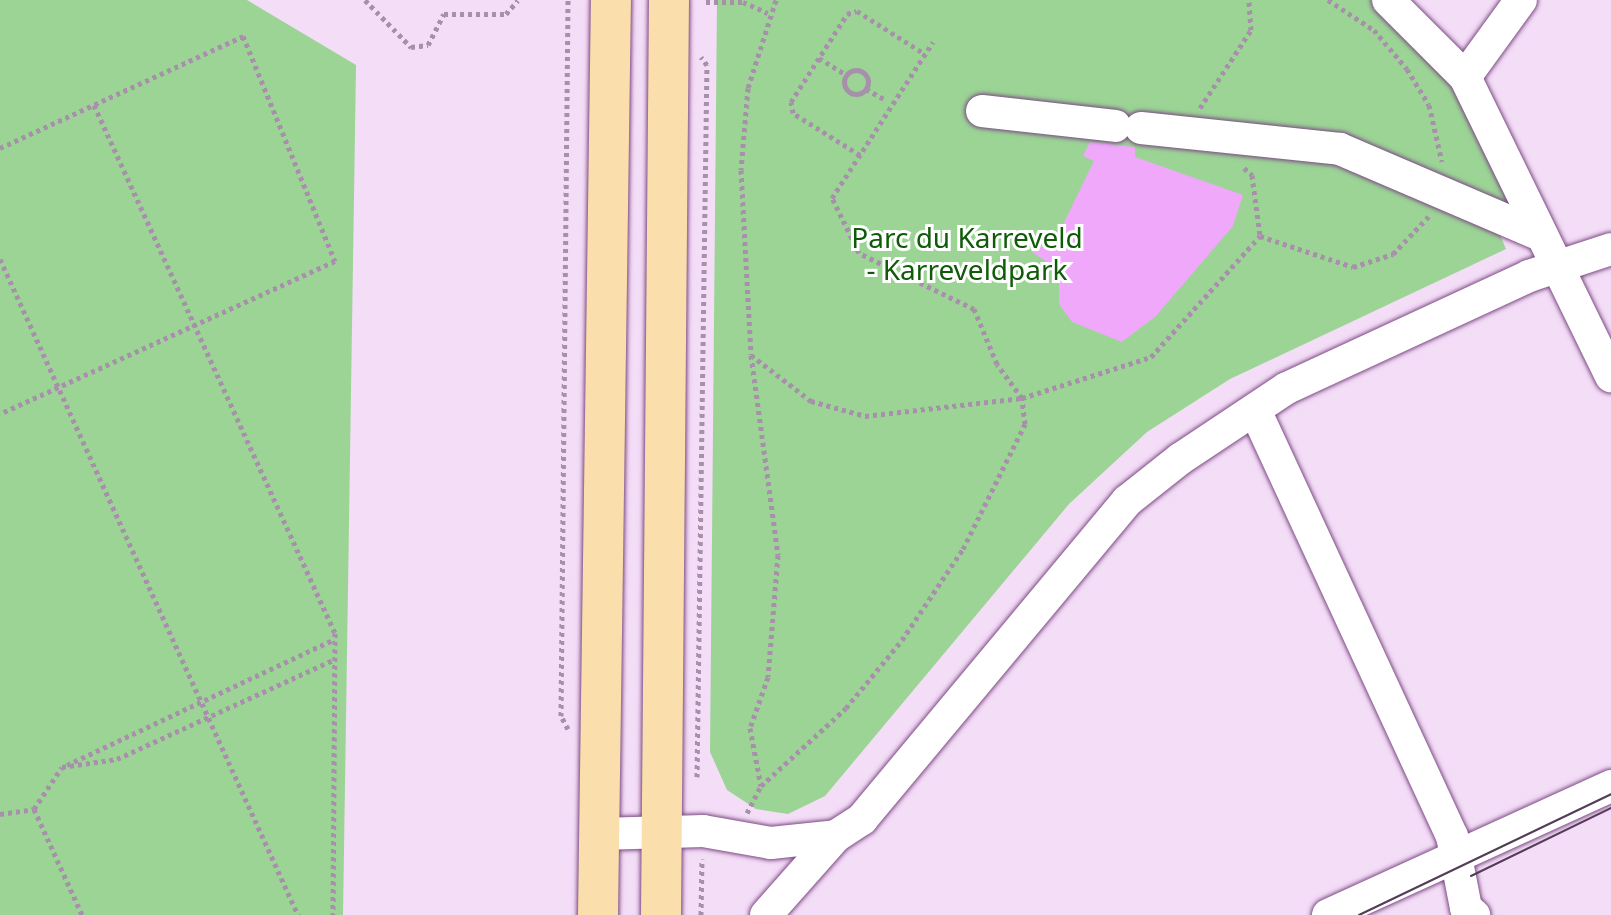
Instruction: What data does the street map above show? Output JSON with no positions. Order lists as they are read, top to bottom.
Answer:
{
  "parks": ["Parc du Karreveld - Karreveldpark"]
}
